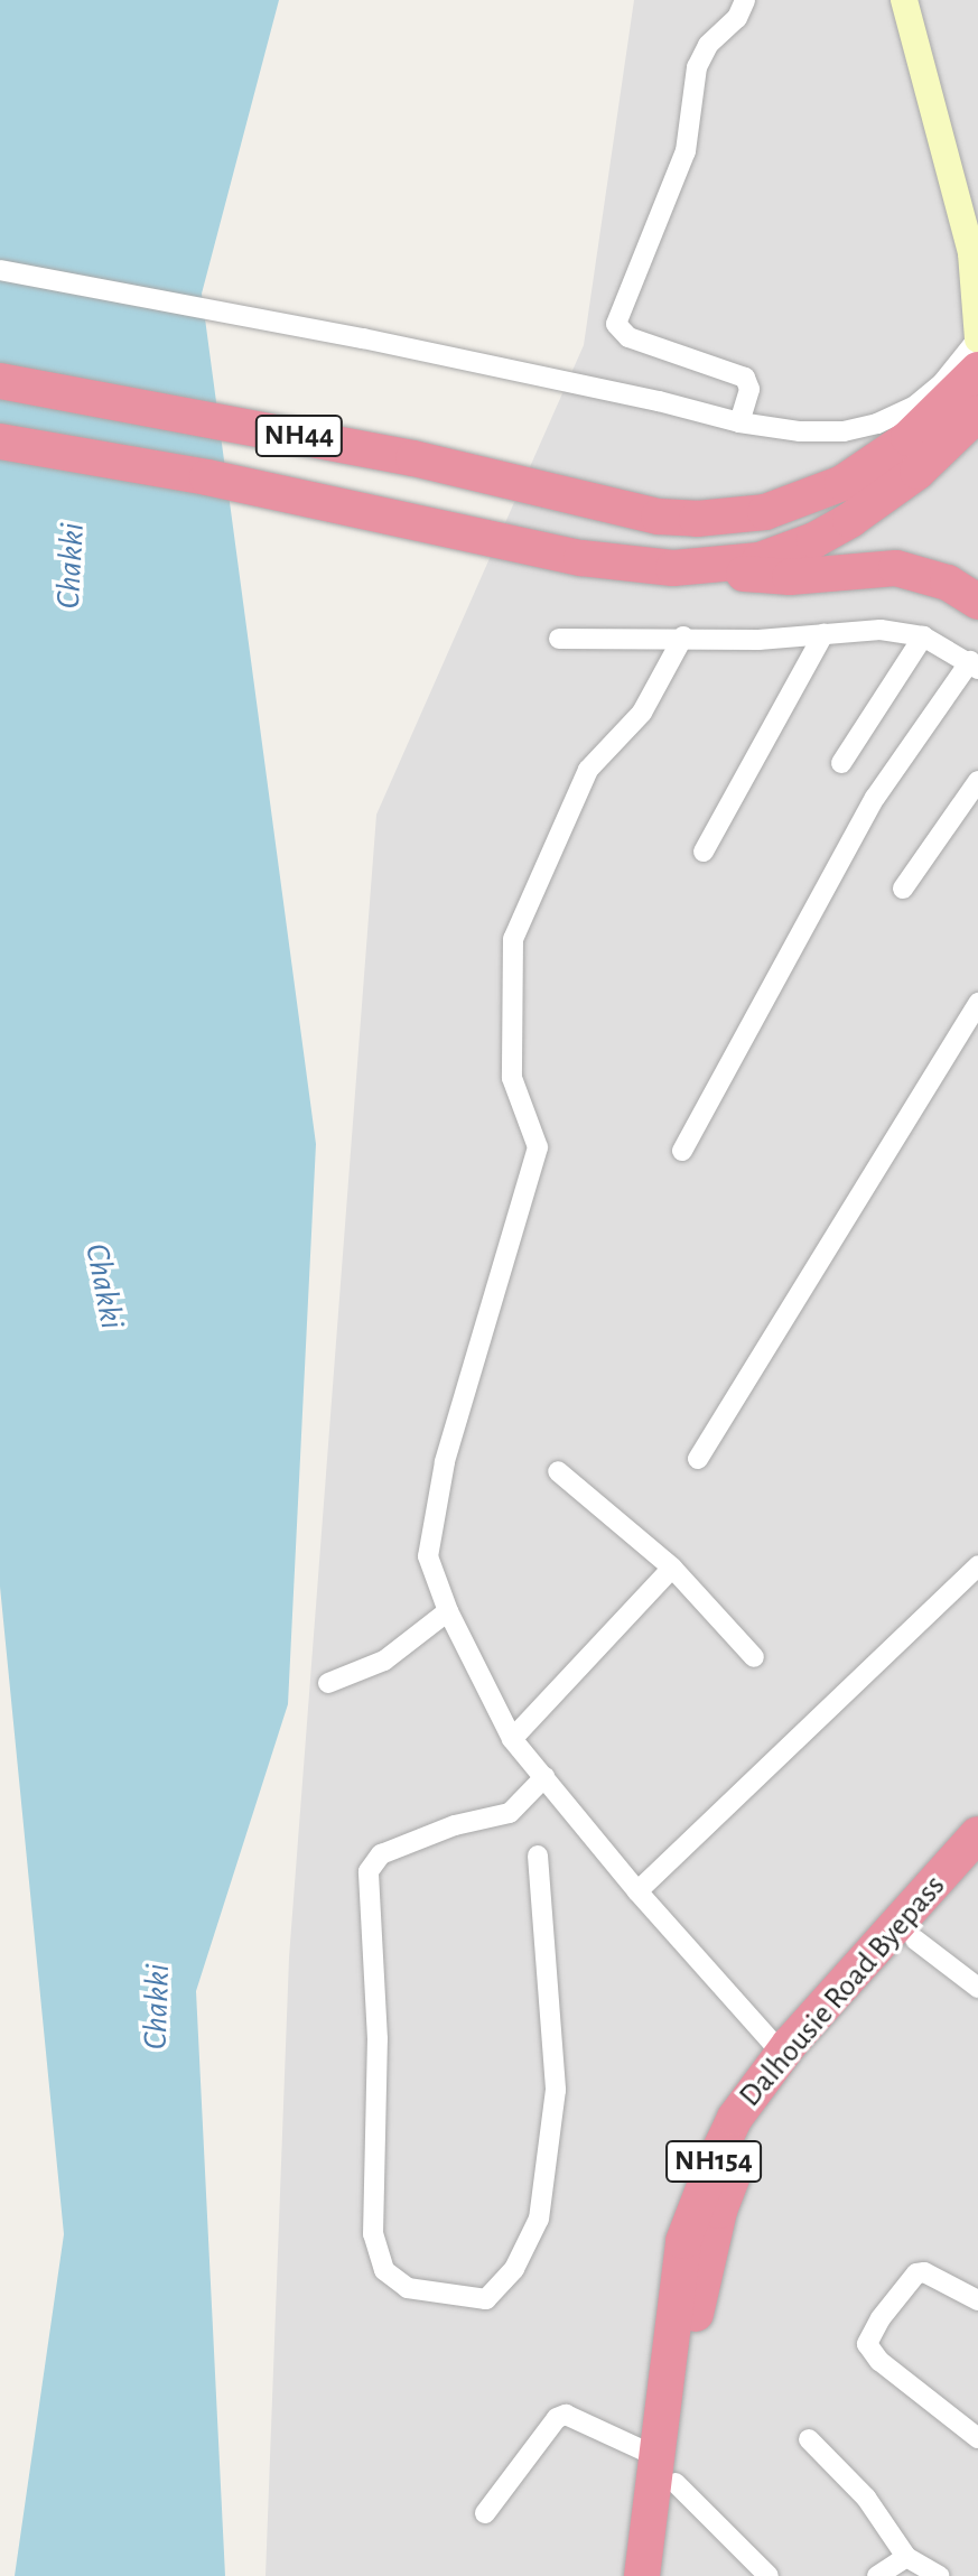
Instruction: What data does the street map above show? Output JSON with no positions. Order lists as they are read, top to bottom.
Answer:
{
  "streets": {
    "highway": ["NH44", "Dalhousie Road Byepass", "NH154"]
  },
  "crossings": [
    ["Dalhousie Road Byepass", "NH154"]
  ],
  "water": ["Chakki"]
}
